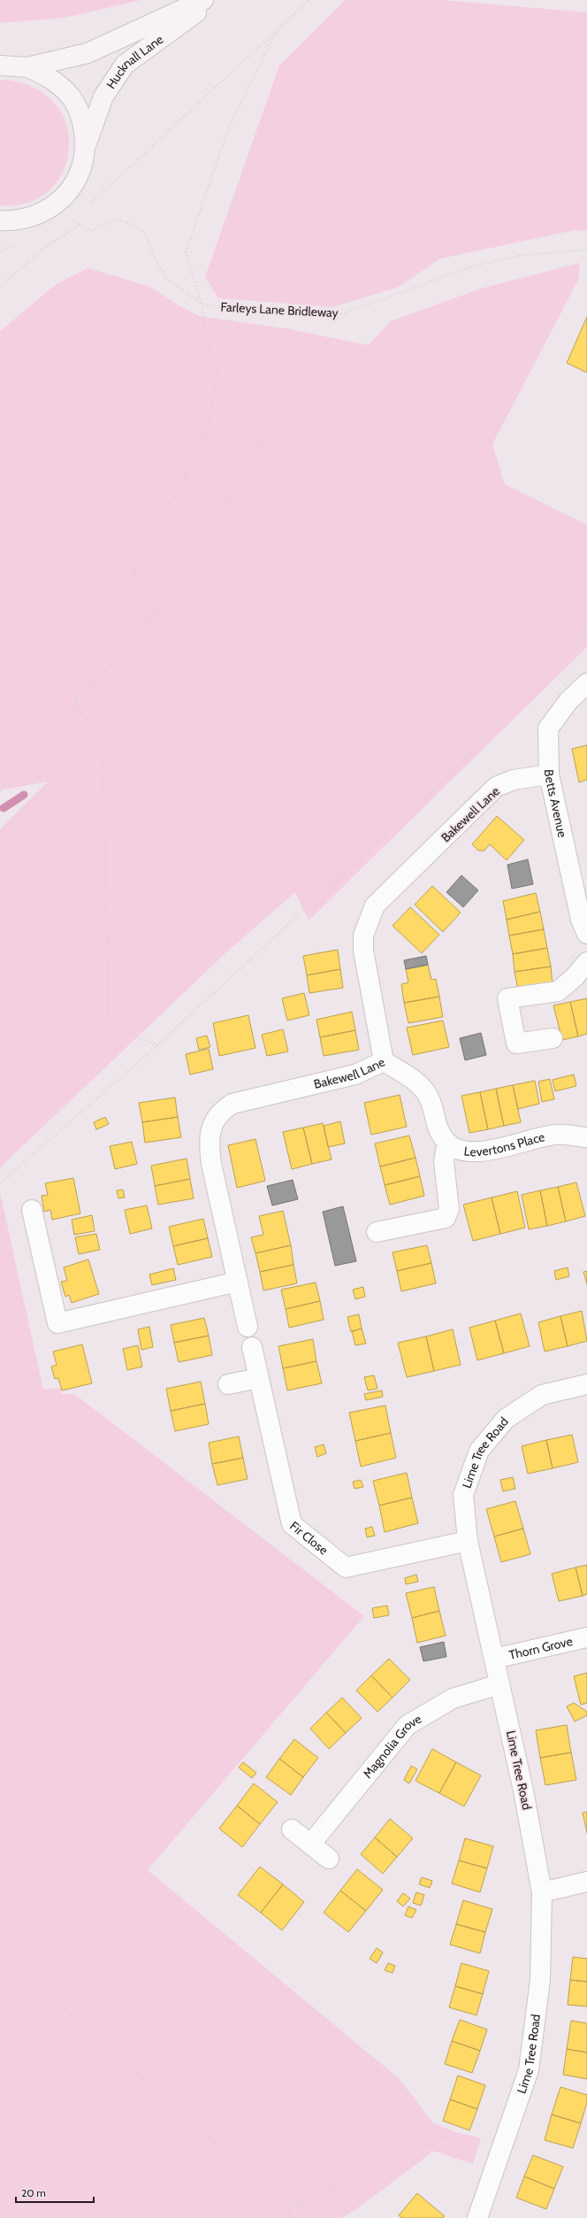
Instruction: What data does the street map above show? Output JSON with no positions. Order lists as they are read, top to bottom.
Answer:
{
  "streets": {
    "main road": ["Hucknall Lane"],
    "street": [
      "Betts Avenue",
      "Bakewell Lane",
      "Levertons Place",
      "Lime Tree Road",
      "Fir Close",
      "Thorn Grove",
      "Magnolia Grove"
    ],
    "path": ["Farleys Lane Bridleway"]
  },
  "crossings": [
    ["Betts Avenue", "Bakewell Lane"],
    ["Bakewell Lane", "Levertons Place"],
    ["Lime Tree Road", "Fir Close"],
    ["Lime Tree Road", "Thorn Grove"],
    ["Lime Tree Road", "Magnolia Grove"]
  ],
  "scale_bar": "20 m"
}
